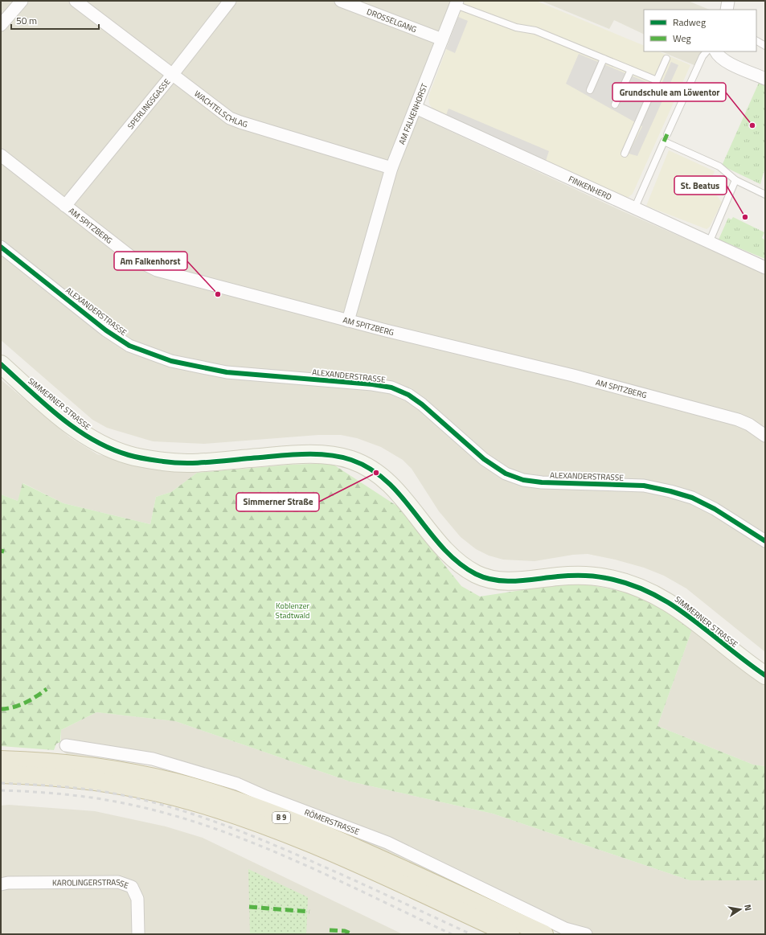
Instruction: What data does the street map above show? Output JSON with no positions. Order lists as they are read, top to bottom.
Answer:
{
  "streets": {
    "highway": ["B 9"],
    "street": [
      "DROSSELGANG",
      "SPERLINGSGASSE",
      "WACHTELSCHLAG",
      "AM FALKENHORST",
      "FINKENHERD",
      "AM SPITZBERG",
      "ALEXANDERSTRASSE",
      "SIMMERNER STRASSE",
      "RÖMERSTRASSE",
      "KAROLINGERSTRASSE"
    ]
  },
  "crossings": [
    ["DROSSELGANG", "AM FALKENHORST"],
    ["SPERLINGSGASSE", "WACHTELSCHLAG"],
    ["SPERLINGSGASSE", "AM SPITZBERG"],
    ["WACHTELSCHLAG", "AM FALKENHORST"],
    ["AM FALKENHORST", "FINKENHERD"],
    ["AM FALKENHORST", "AM SPITZBERG"]
  ],
  "parks": ["Koblenzer Stadtwald"],
  "places": [
    "Grundschule am Löwentor",
    "St. Beatus",
    "Am Falkenhorst",
    "Simmerner Straße"
  ],
  "legend": ["Radweg", "Weg"],
  "scale_bar": "50 m",
  "north": "right"
}
